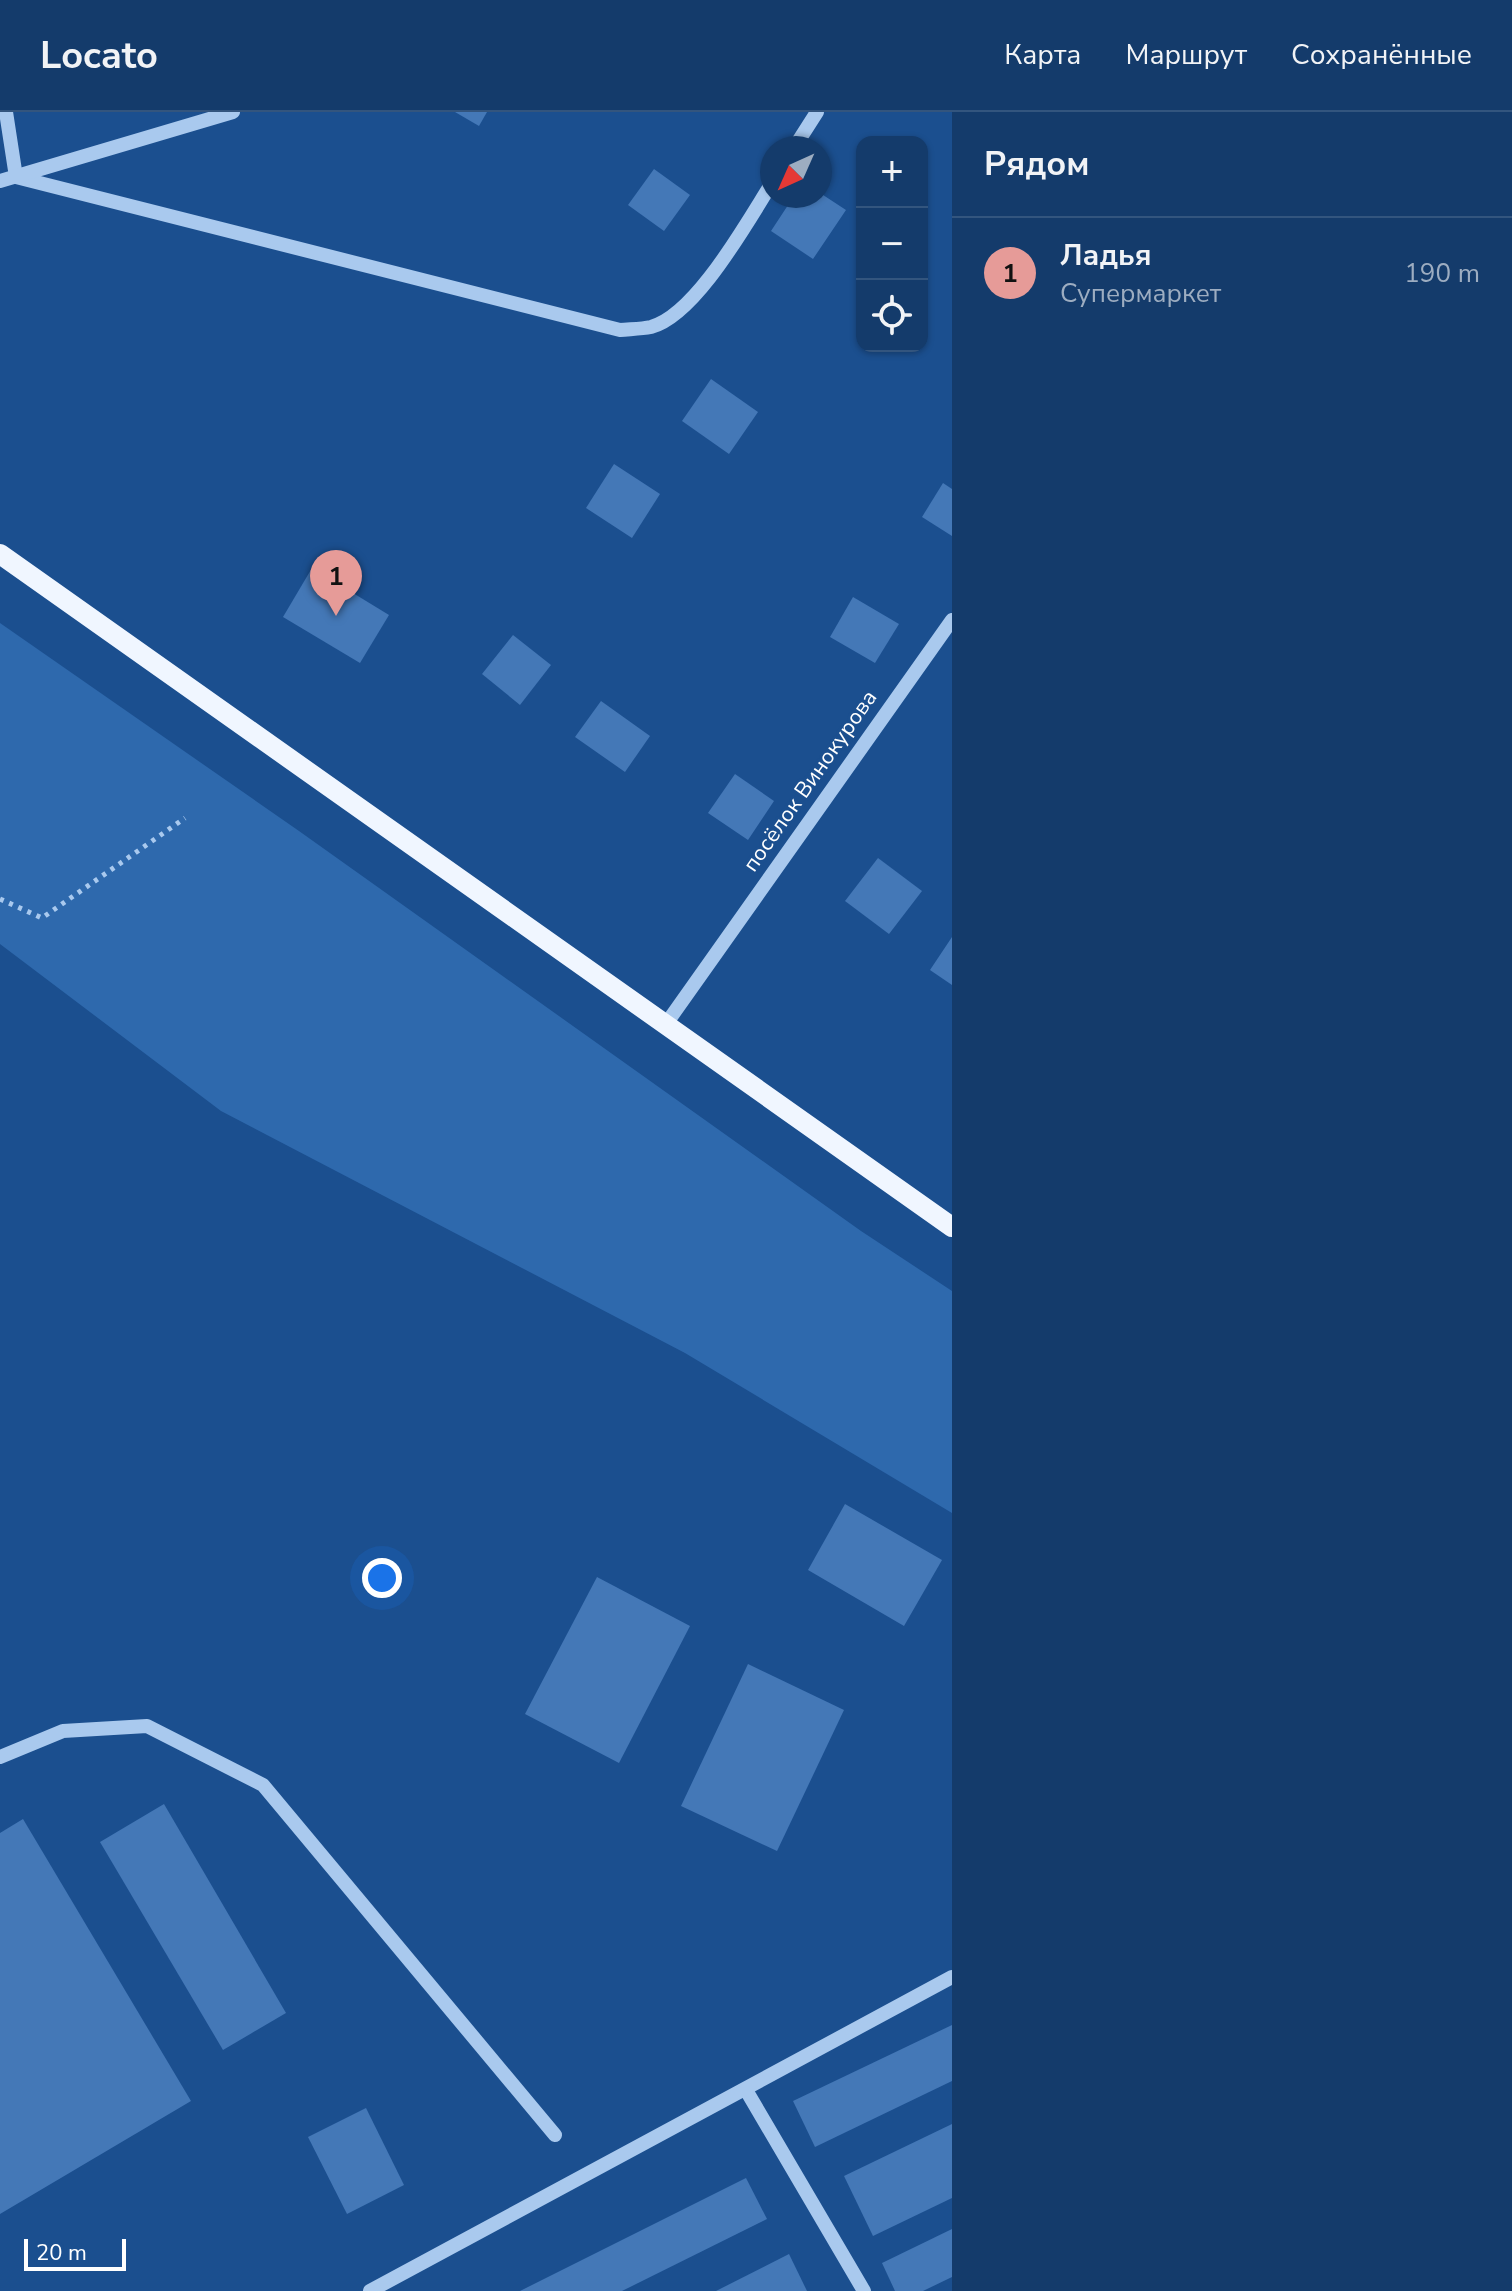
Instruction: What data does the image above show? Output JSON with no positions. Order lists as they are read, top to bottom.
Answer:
{
  "streets": {
    "street": ["посёлок Винокурова"]
  },
  "scale_bar": "20 m",
  "north": "bottom left",
  "page": {
    "header": "Locato",
    "nav": ["Карта", "Маршрут", "Сохранённые"],
    "heading": "Рядом",
    "map_buttons": ["+", "−"],
    "list": [
      {
        "mark": "1",
        "name": "Ладья",
        "note": "Супермаркет",
        "value": "190 m"
      }
    ],
    "pins": "1",
    "scale": "20 m"
  }
}
